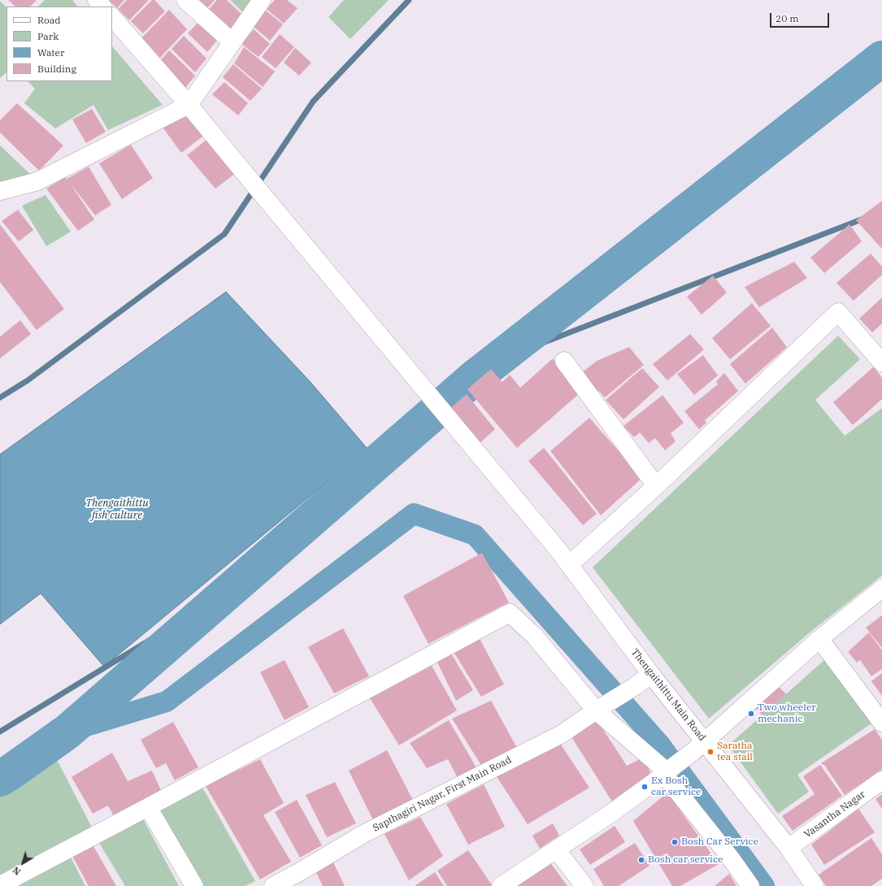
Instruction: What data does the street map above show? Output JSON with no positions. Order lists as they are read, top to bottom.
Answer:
{
  "streets": {
    "street": ["Thengaithittu Main Road", "Sapthagiri Nagar, First Main Road", "Vasantha Nagar"]
  },
  "crossings": [
    ["Thengaithittu Main Road", "Sapthagiri Nagar, First Main Road"],
    ["Thengaithittu Main Road", "Vasantha Nagar"]
  ],
  "water": ["Thengaithittu fish culture"],
  "places": [
    "Two wheeler mechanic",
    "Saratha tea stall",
    "Ex Bosh car service",
    "Bosh Car Service",
    "Bosh car service"
  ],
  "legend": [
    "Road",
    "Park",
    "Water",
    "Building"
  ],
  "scale_bar": "20 m",
  "north": "bottom left"
}
